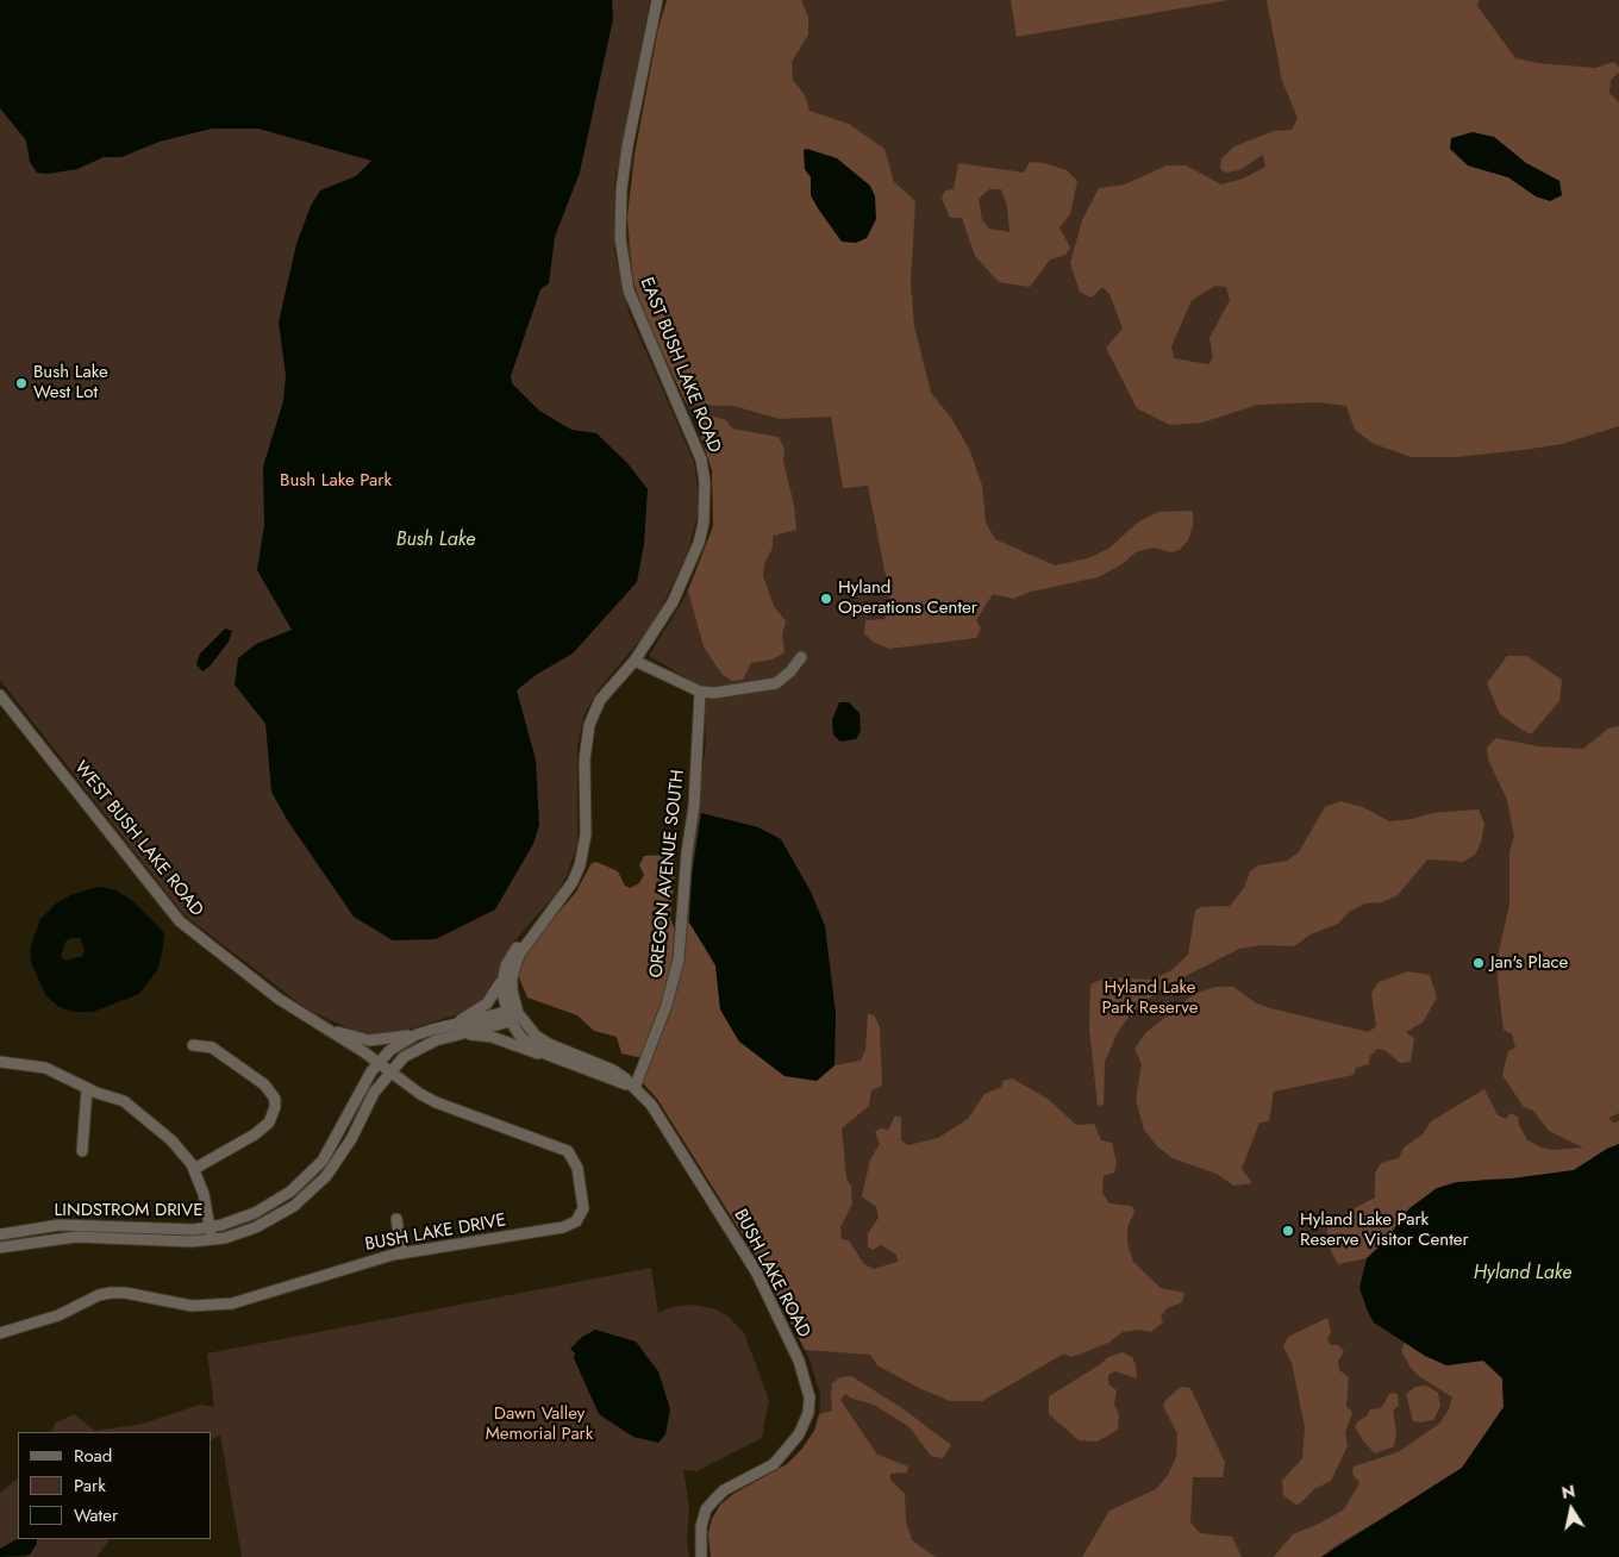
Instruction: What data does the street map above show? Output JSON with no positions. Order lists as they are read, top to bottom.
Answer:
{
  "streets": {
    "street": [
      "EAST BUSH LAKE ROAD",
      "WEST BUSH LAKE ROAD",
      "OREGON AVENUE SOUTH",
      "LINDSTROM DRIVE",
      "BUSH LAKE DRIVE",
      "BUSH LAKE ROAD"
    ]
  },
  "crossings": [
    ["EAST BUSH LAKE ROAD", "LINDSTROM DRIVE"],
    ["EAST BUSH LAKE ROAD", "BUSH LAKE ROAD"],
    ["WEST BUSH LAKE ROAD", "LINDSTROM DRIVE"],
    ["WEST BUSH LAKE ROAD", "BUSH LAKE DRIVE"],
    ["OREGON AVENUE SOUTH", "BUSH LAKE ROAD"],
    ["LINDSTROM DRIVE", "BUSH LAKE DRIVE"],
    ["LINDSTROM DRIVE", "BUSH LAKE ROAD"]
  ],
  "water": ["Bush Lake", "Hyland Lake"],
  "parks": ["Bush Lake Park", "Hyland Lake Park Reserve", "Dawn Valley Memorial Park"],
  "places": [
    "Bush Lake West Lot",
    "Hyland Operations Center",
    "Jan's Place",
    "Hyland Lake Park Reserve Visitor Center"
  ],
  "legend": ["Road", "Park", "Water"],
  "north": "top"
}
